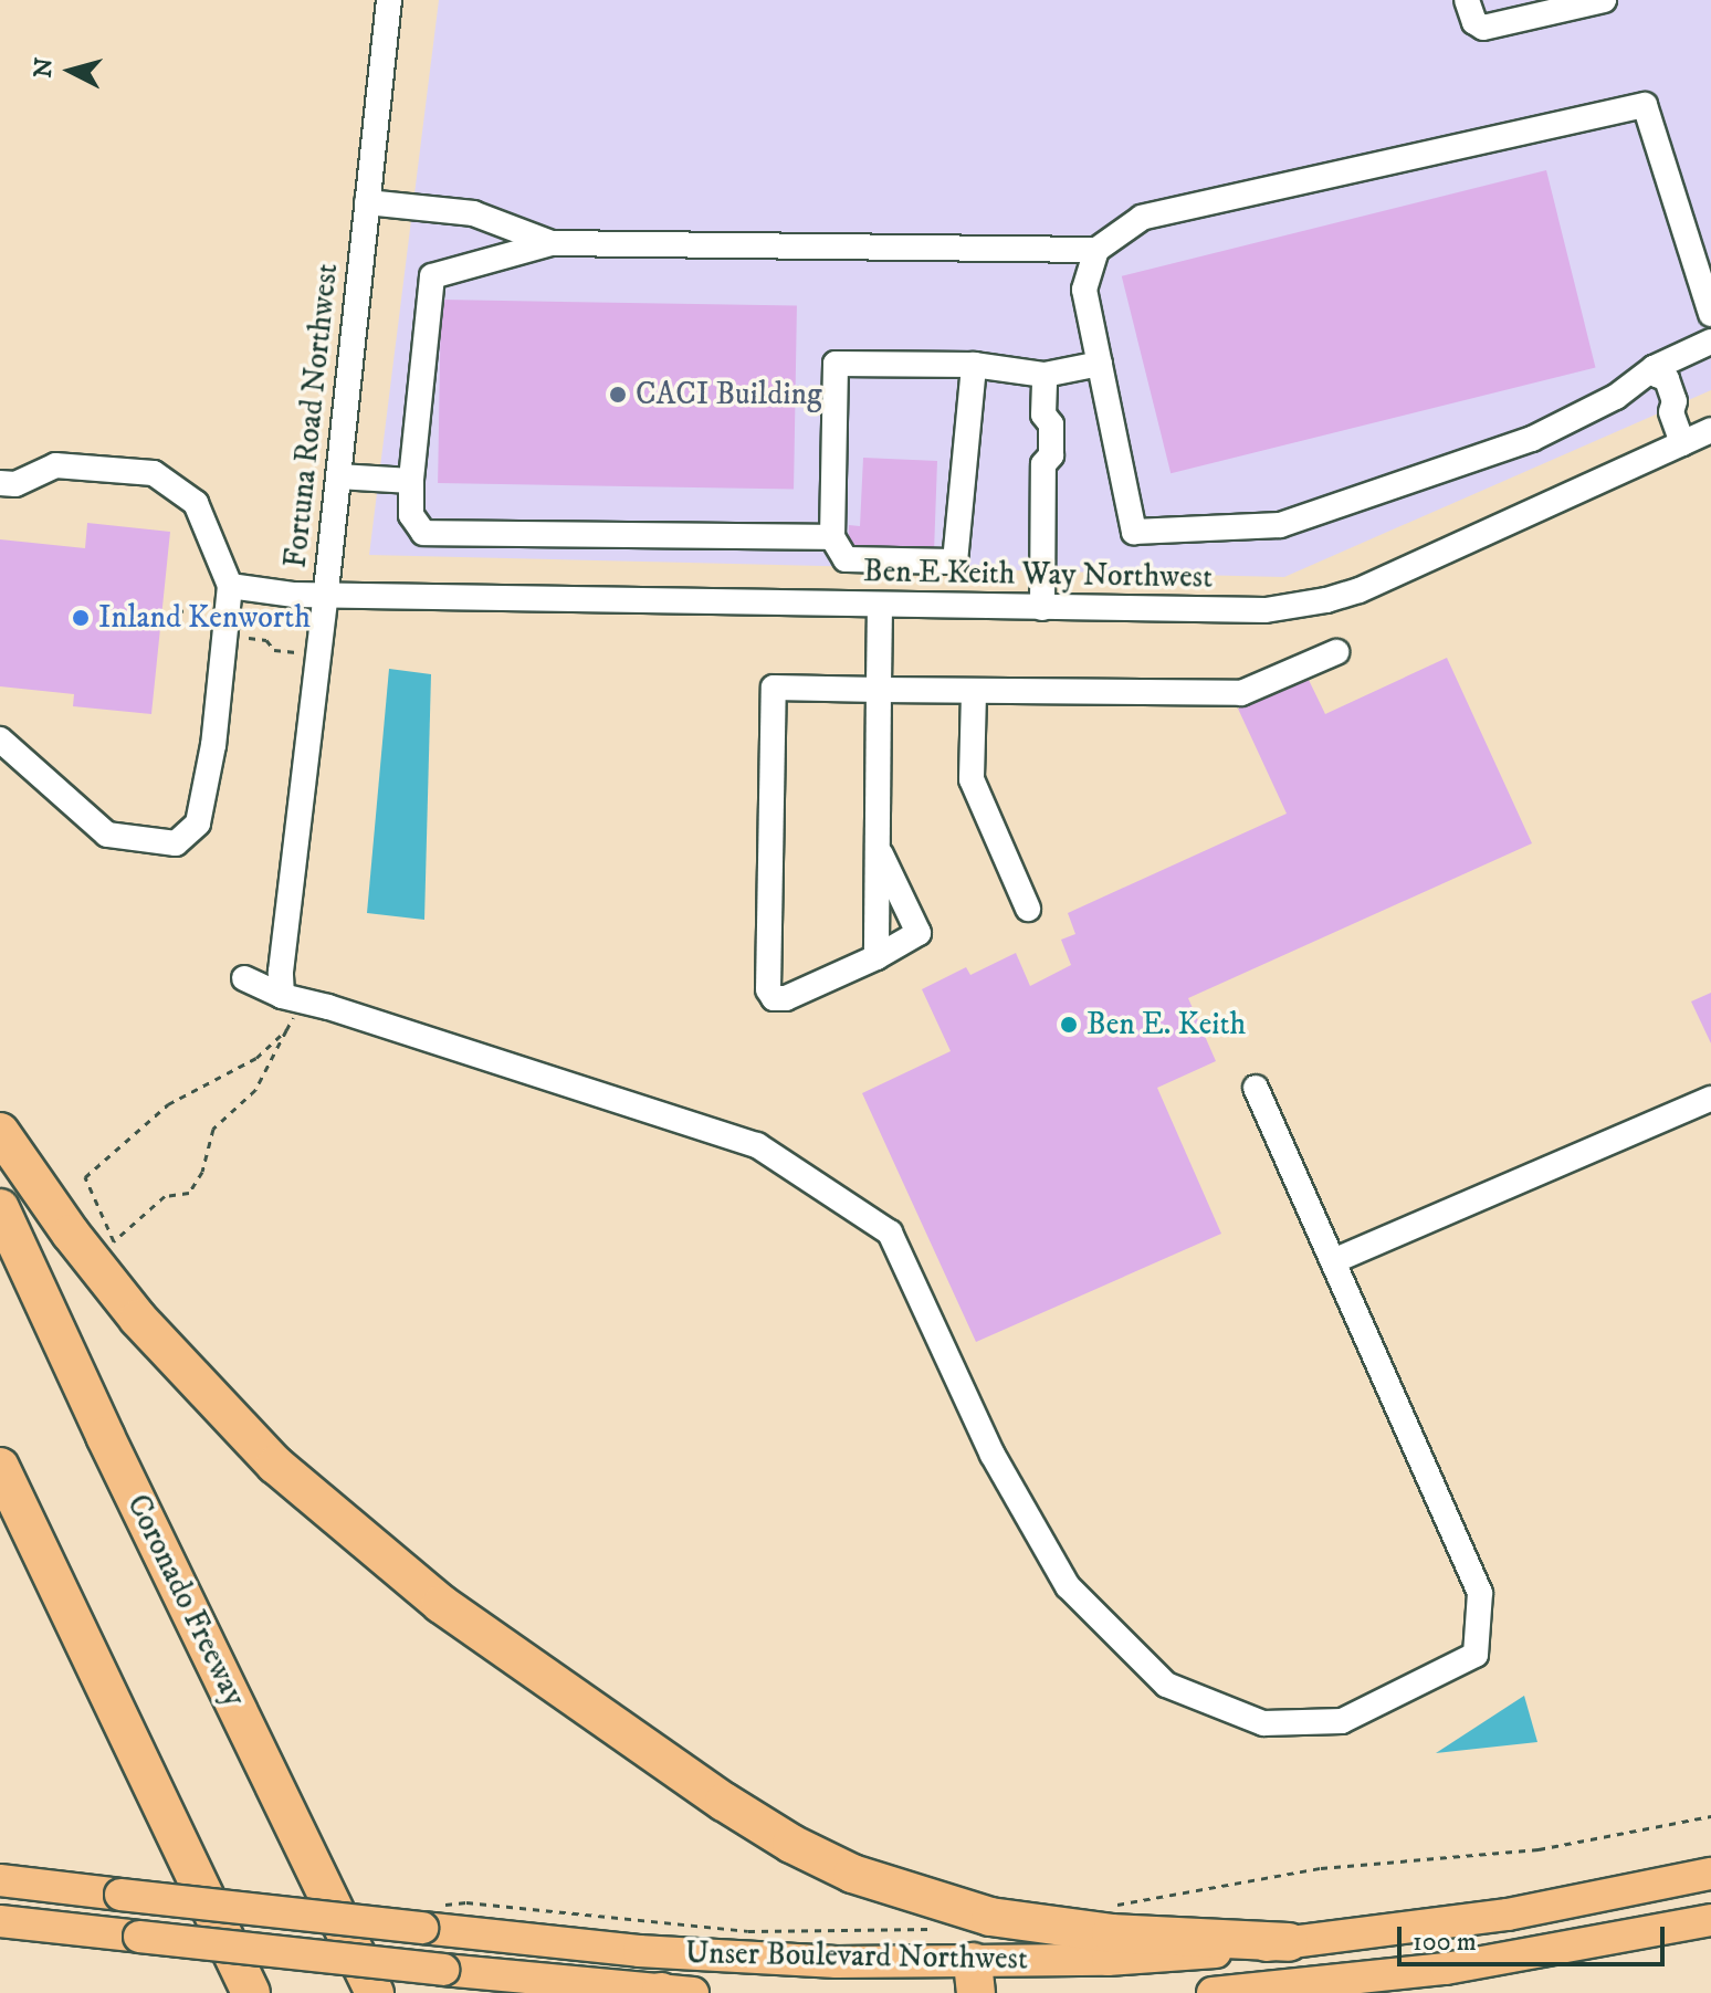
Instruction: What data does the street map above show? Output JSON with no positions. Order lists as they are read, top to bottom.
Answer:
{
  "streets": {
    "highway": ["Coronado Freeway"],
    "main road": ["Unser Boulevard Northwest"],
    "street": ["Fortuna Road Northwest", "Ben E Keith Way Northwest"]
  },
  "crossings": [
    ["Fortuna Road Northwest", "Ben E Keith Way Northwest"]
  ],
  "places": ["CACI Building", "Inland Kenworth", "Ben E. Keith"],
  "scale_bar": "100 m",
  "north": "left"
}
